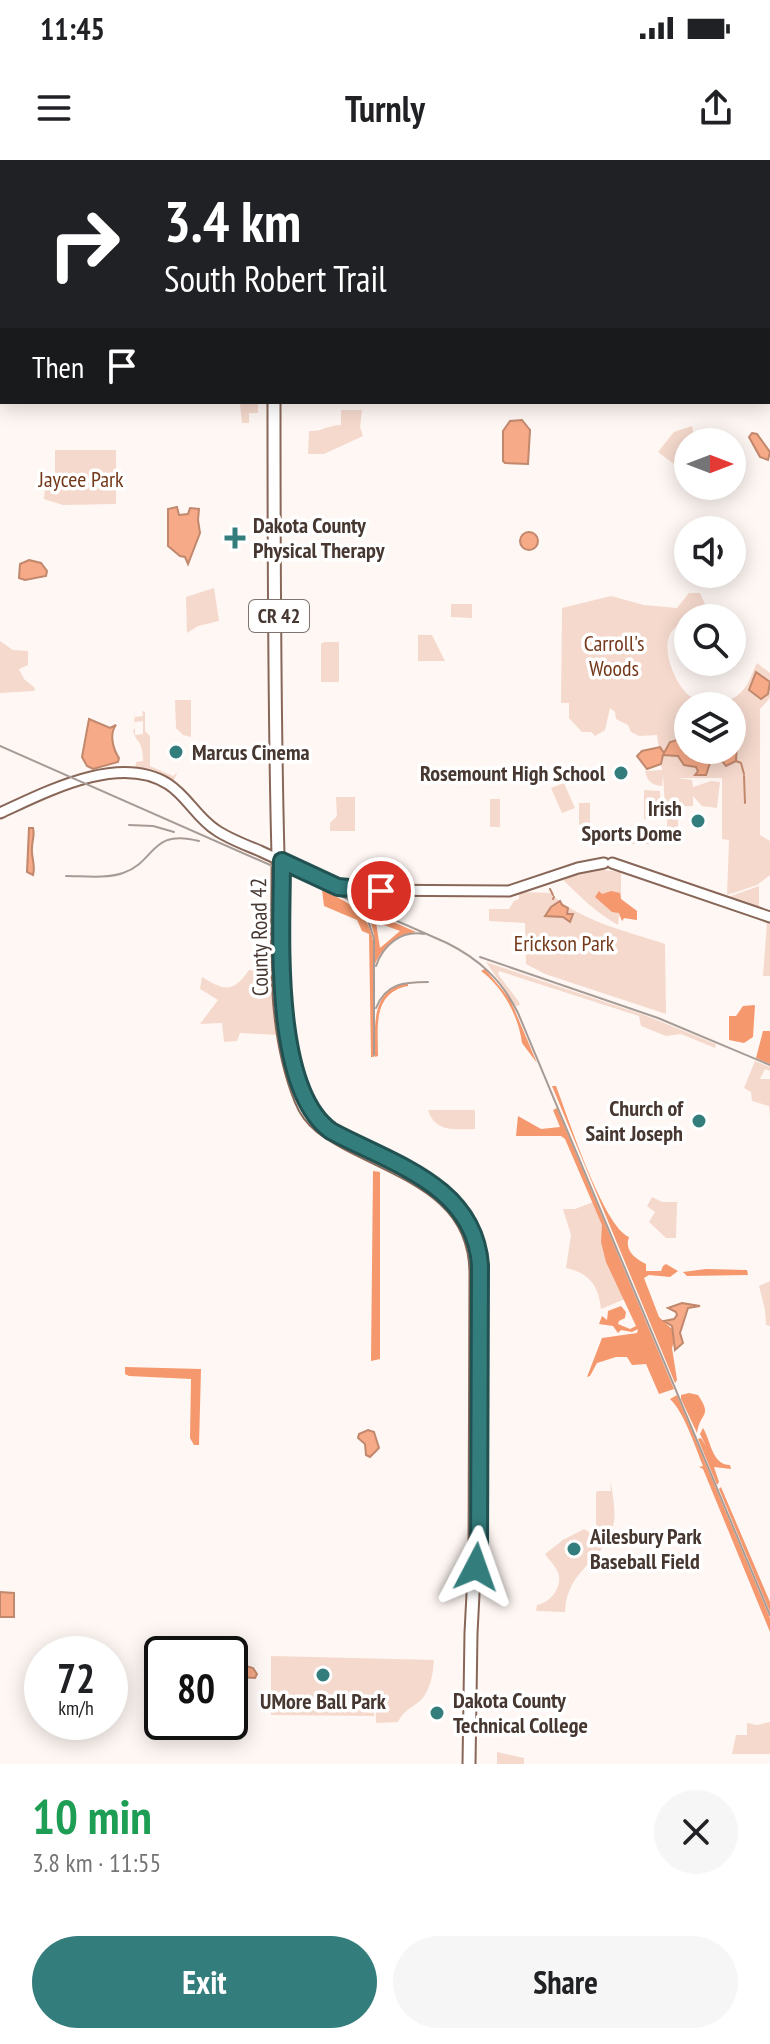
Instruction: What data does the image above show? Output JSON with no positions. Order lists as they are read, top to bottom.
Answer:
{
  "streets": {
    "highway": ["CR 42", "County Road 42"]
  },
  "parks": ["Jaycee Park", "Carroll's Woods", "Erickson Park"],
  "places": {
    "health": ["Dakota County Physical Therapy"],
    "other": [
      "Marcus Cinema",
      "Rosemount High School",
      "Irish Sports Dome",
      "Church of Saint Joseph",
      "Ailesbury Park Baseball Field",
      "UMore Ball Park",
      "Dakota County Technical College"
    ]
  },
  "north": "right",
  "page": {
    "status": "11:45",
    "header": "Turnly",
    "turn": ["3.4 km", "South Robert Trail"],
    "then": "Then",
    "speed": "72 km/h",
    "limit": "80",
    "heading": ["10 min", "3.8 km · 11:55"],
    "buttons": ["Exit", "Share"]
  }
}
